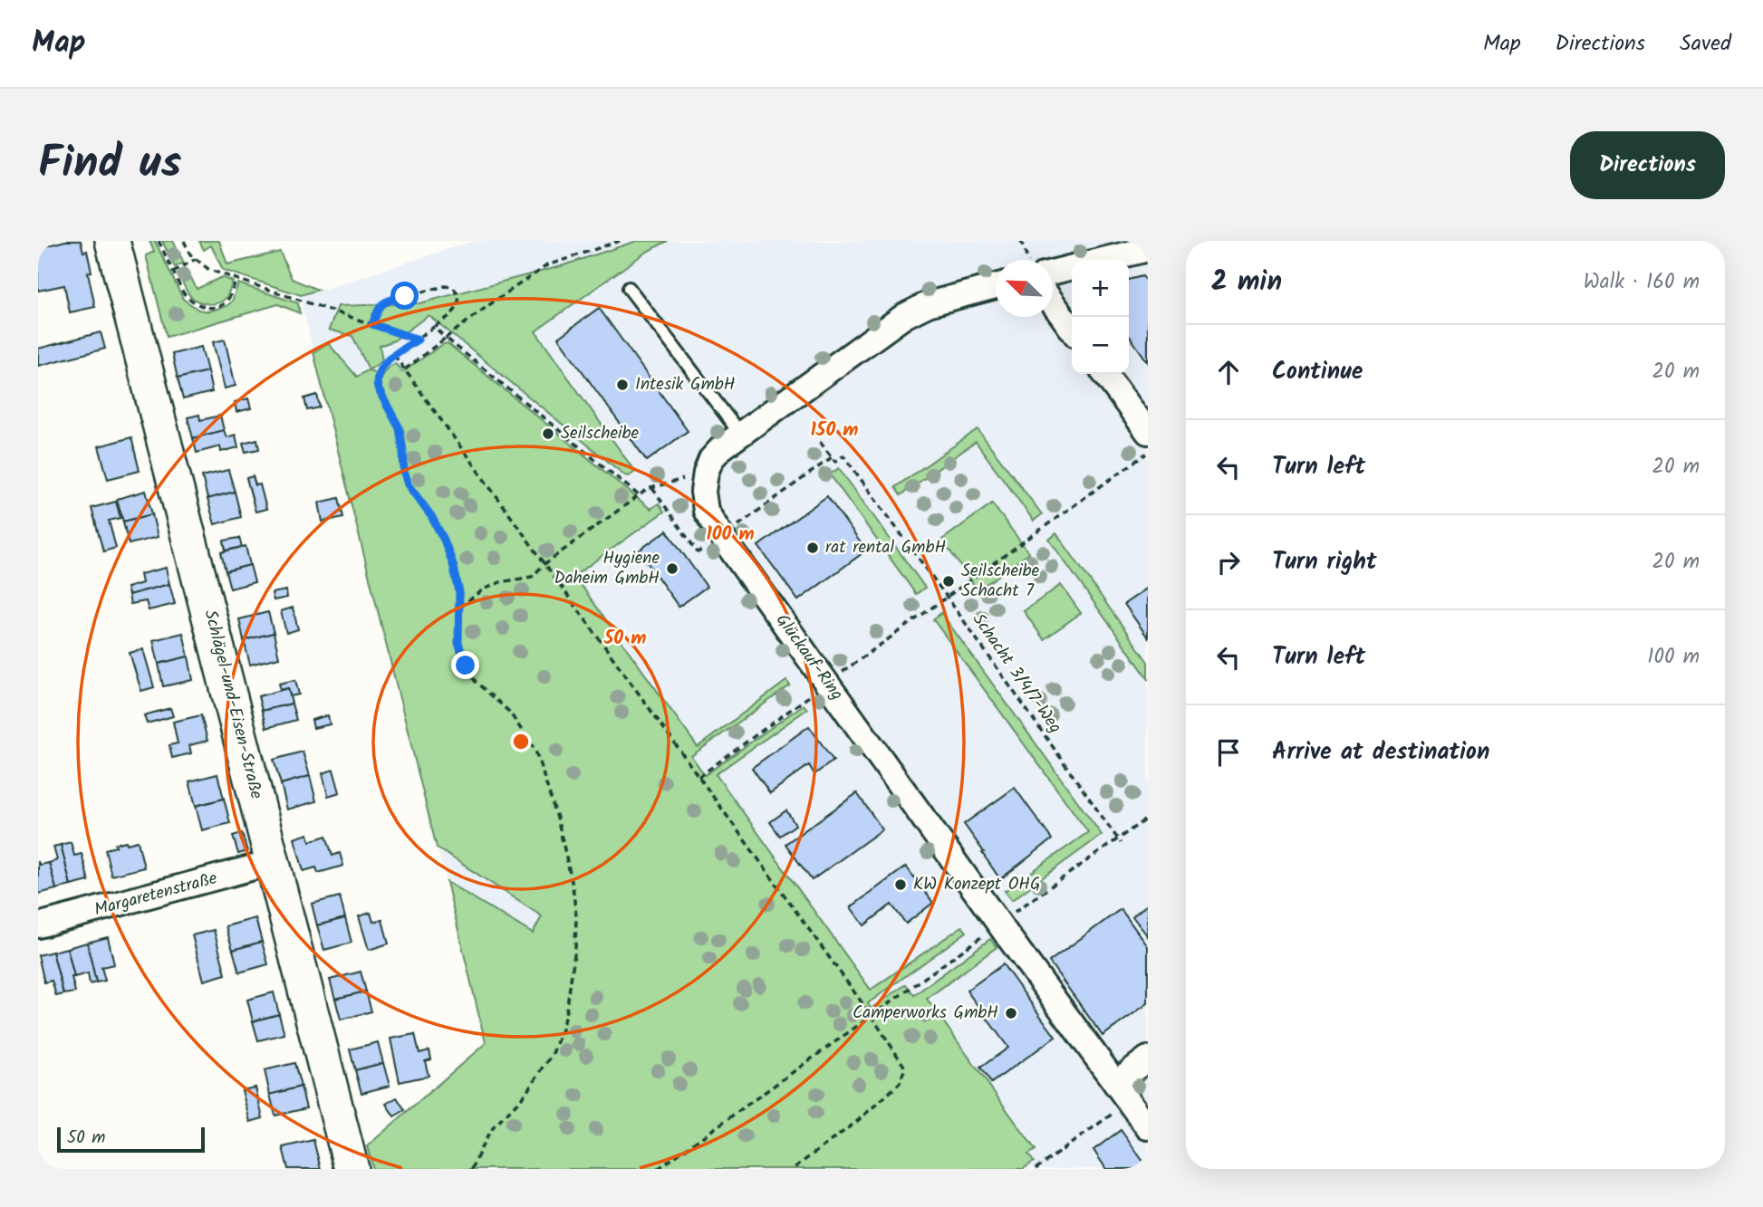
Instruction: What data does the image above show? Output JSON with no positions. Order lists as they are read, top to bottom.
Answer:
{
  "streets": {
    "street": ["Glückauf-Ring", "Schlägel-und-Eisen-Straße", "Margaretenstraße"],
    "path": ["Schacht 3/4/7-Weg"]
  },
  "crossings": [
    ["Schlägel-und-Eisen-Straße", "Margaretenstraße"]
  ],
  "places": [
    "Intesik GmbH",
    "Seilscheibe",
    "rat rental GmbH",
    "Hygiene Daheim GmbH",
    "Seilscheibe Schacht 7",
    "KW Konzept OHG",
    "Camperworks GmbH"
  ],
  "scale_bar": "50 m",
  "north": "top left",
  "page": {
    "header": "Map",
    "nav": ["Map", "Directions", "Saved"],
    "title": "Find us",
    "buttons": "Directions",
    "heading": ["2 min", "Walk · 160 m"],
    "map_buttons": ["+", "−"],
    "list": [
      ["Continue", "20 m"],
      ["Turn left", "20 m"],
      ["Turn right", "20 m"],
      ["Turn left", "100 m"],
      "Arrive at destination"
    ],
    "scale": "50 m"
  },
  "rings": ["150 m", "100 m", "50 m"]
}
